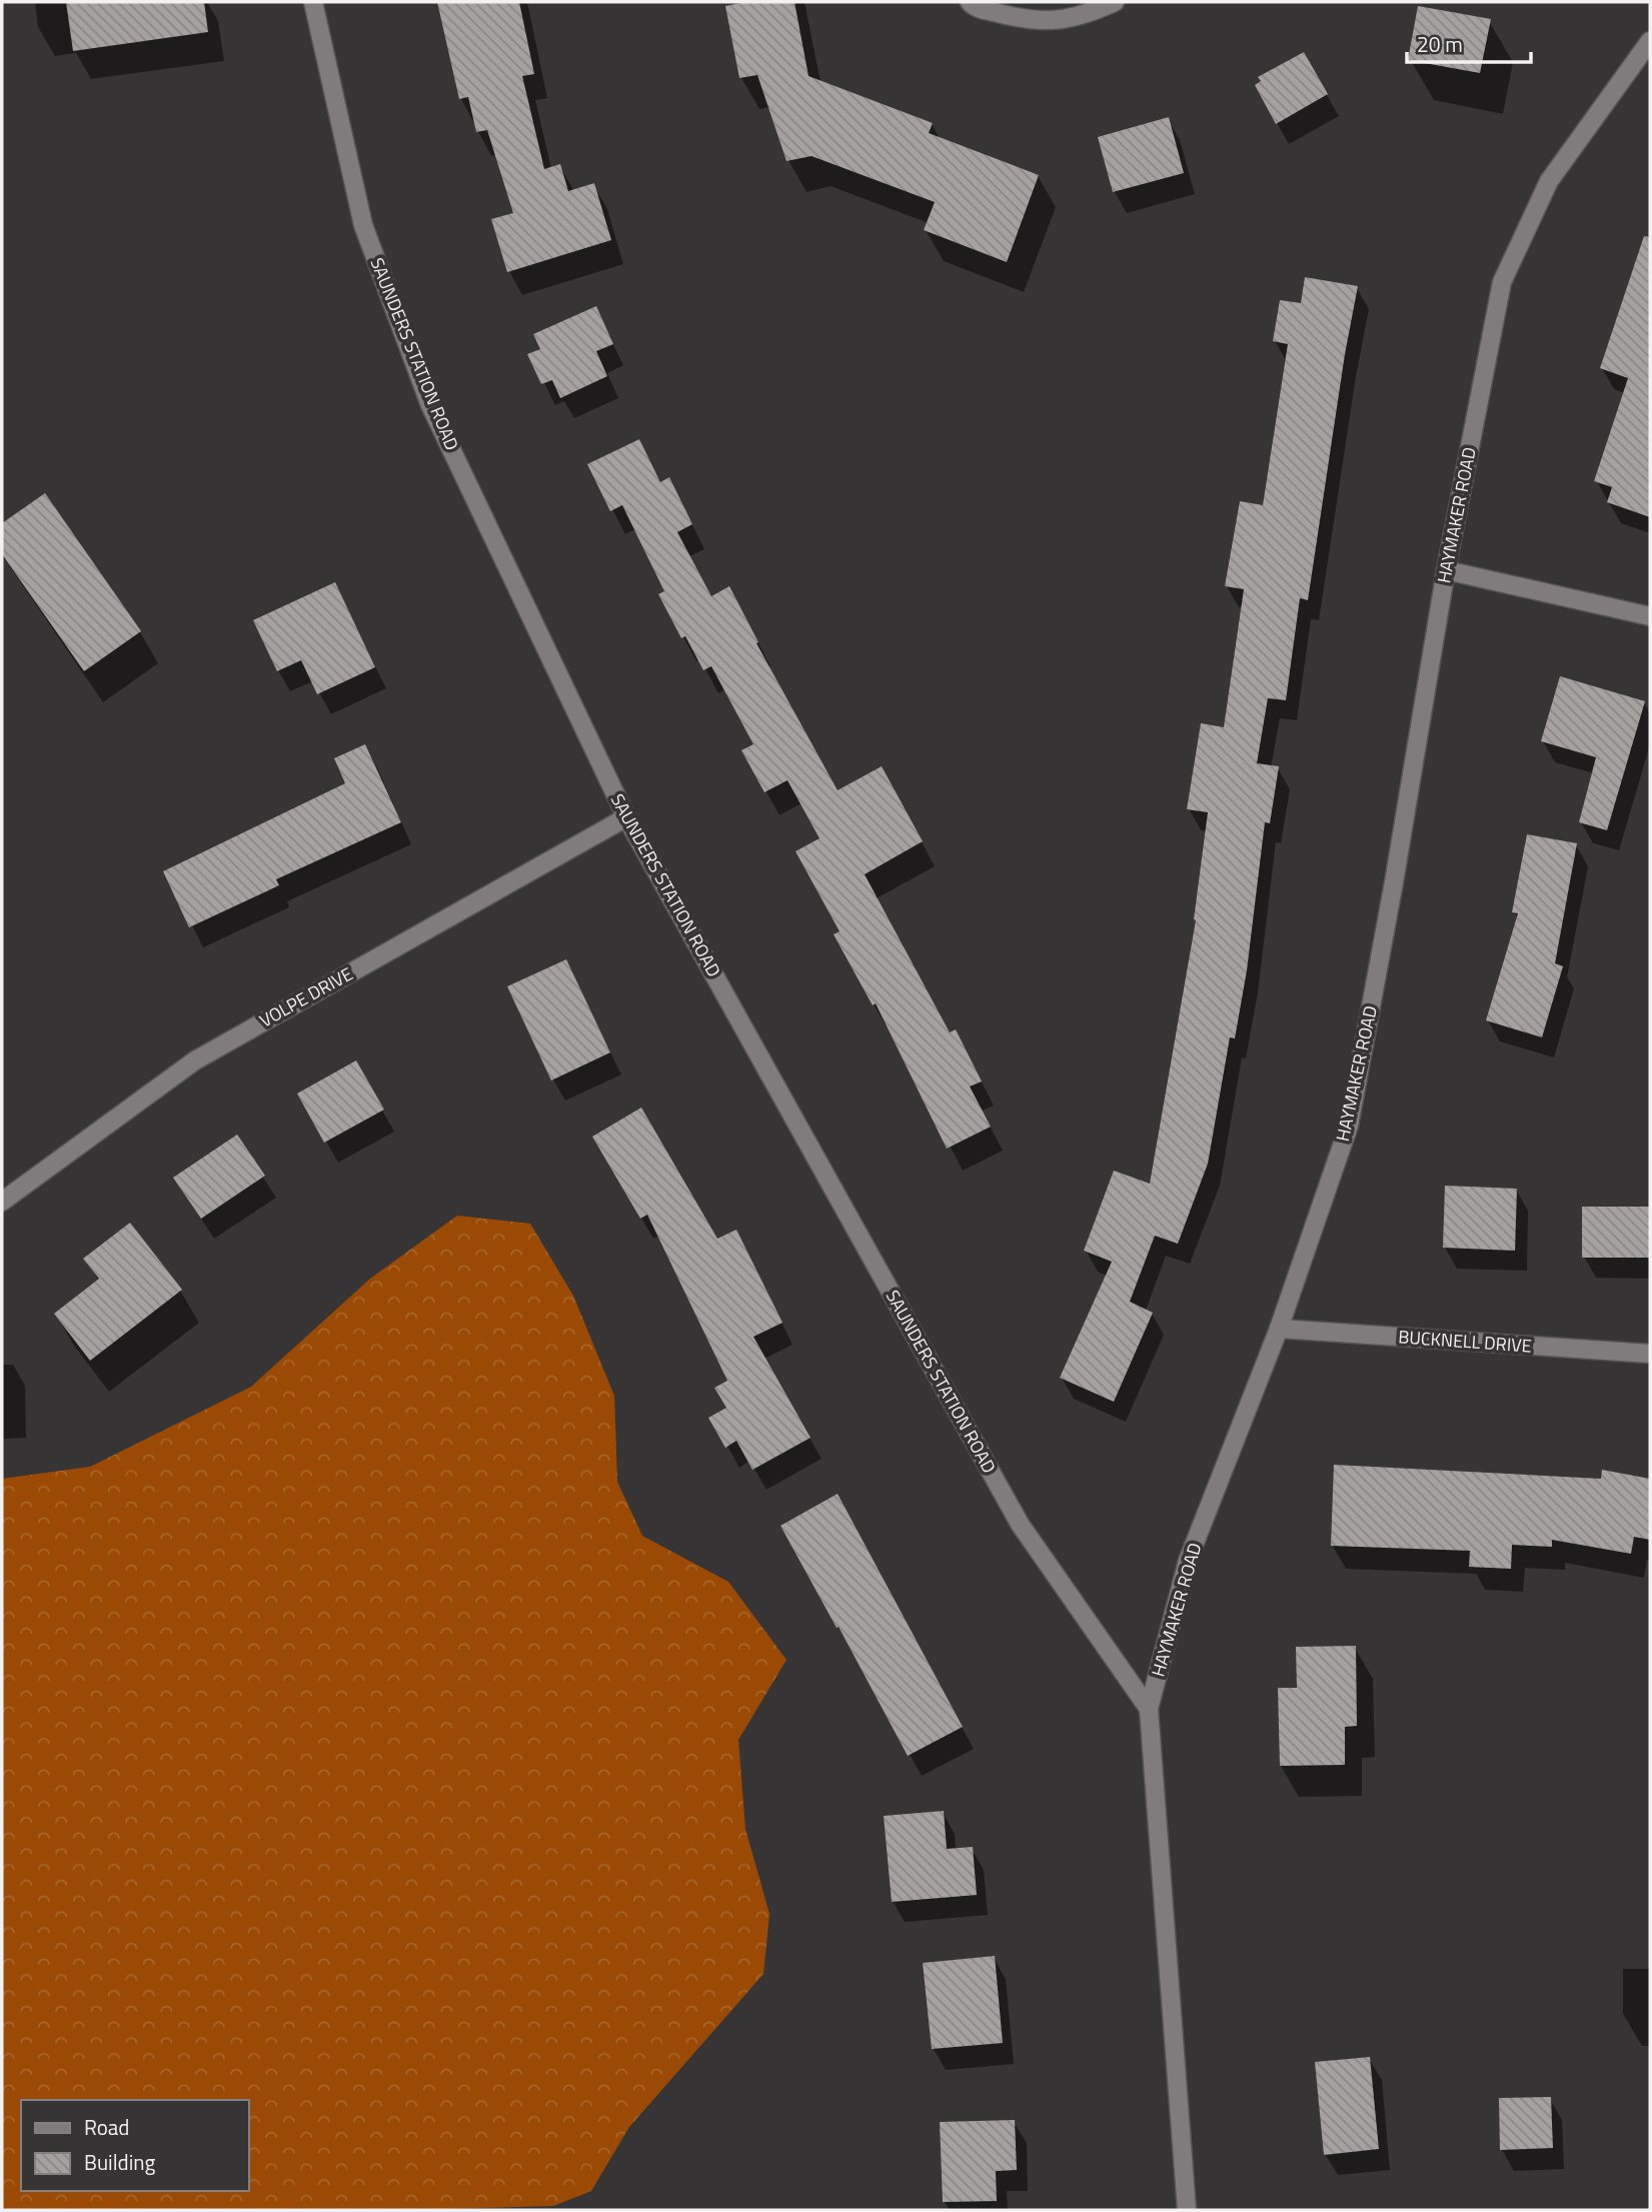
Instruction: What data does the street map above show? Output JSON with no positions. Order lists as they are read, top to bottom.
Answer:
{
  "streets": {
    "street": [
      "SAUNDERS STATION ROAD",
      "HAYMAKER ROAD",
      "VOLPE DRIVE",
      "BUCKNELL DRIVE"
    ]
  },
  "crossings": [
    ["SAUNDERS STATION ROAD", "HAYMAKER ROAD"],
    ["SAUNDERS STATION ROAD", "VOLPE DRIVE"],
    ["HAYMAKER ROAD", "BUCKNELL DRIVE"]
  ],
  "legend": ["Road", "Building"],
  "scale_bar": "20 m"
}
